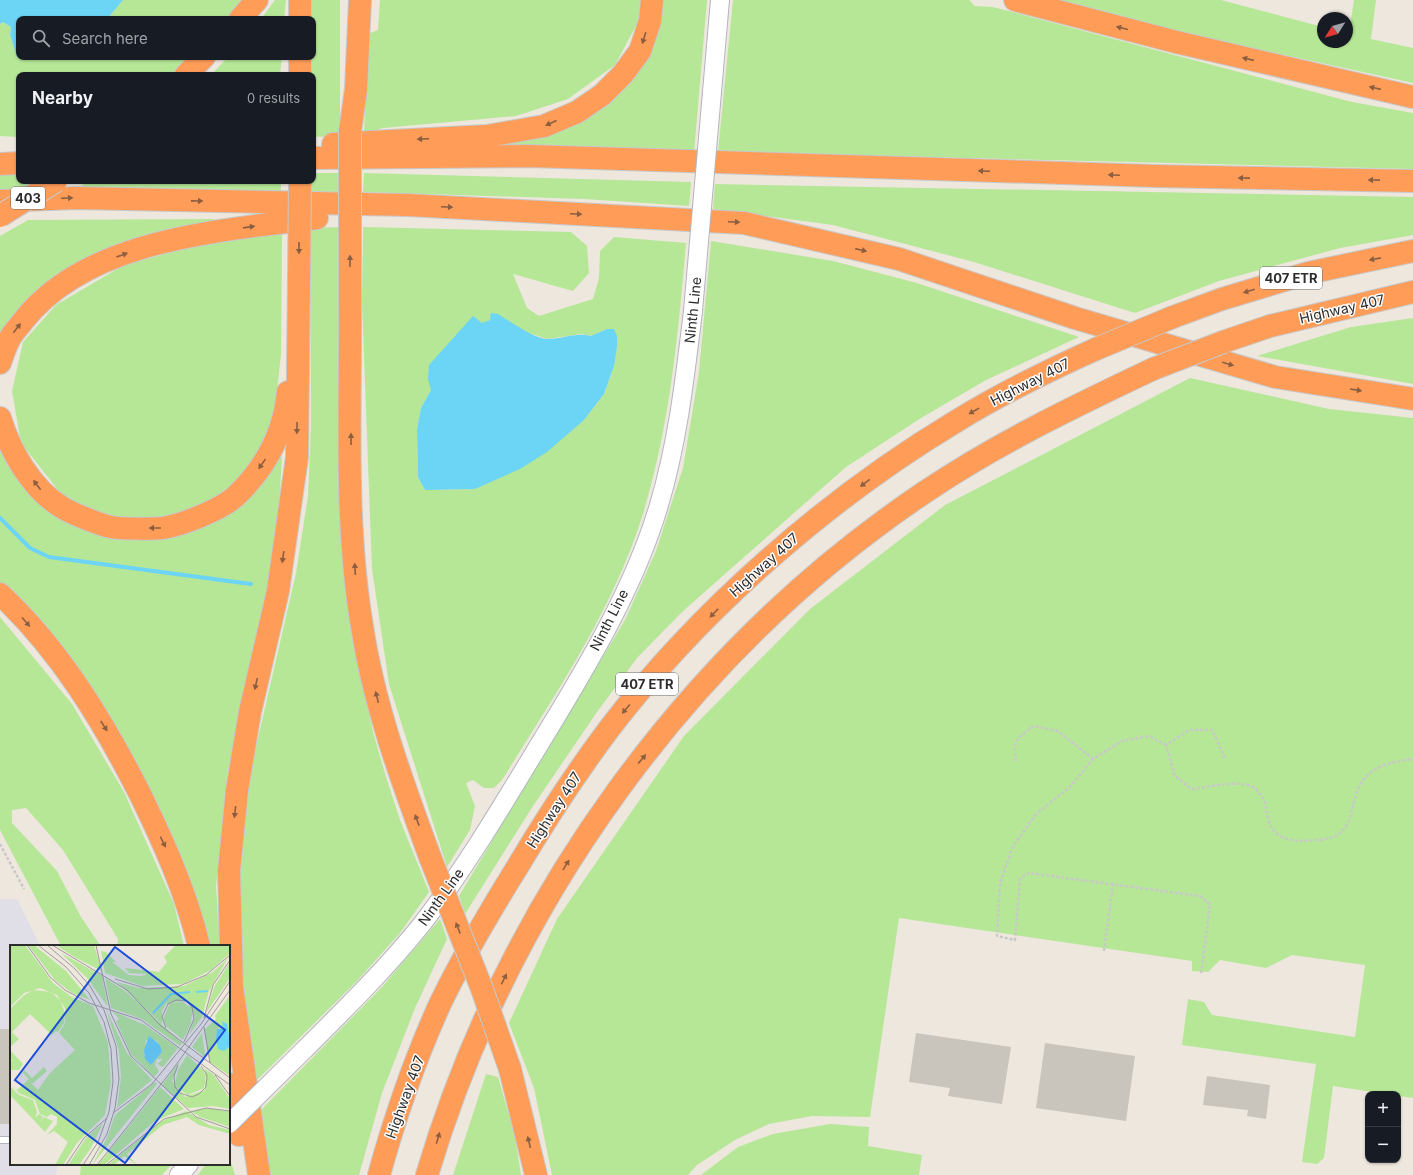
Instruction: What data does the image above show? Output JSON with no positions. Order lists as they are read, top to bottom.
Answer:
{
  "streets": {
    "highway": ["403", "407 ETR", "Highway 407"],
    "main road": ["Ninth Line"]
  },
  "north": "bottom left",
  "page": {
    "search": "Search here",
    "heading": ["Nearby", "0 results"],
    "map_buttons": ["+", "−"]
  }
}
